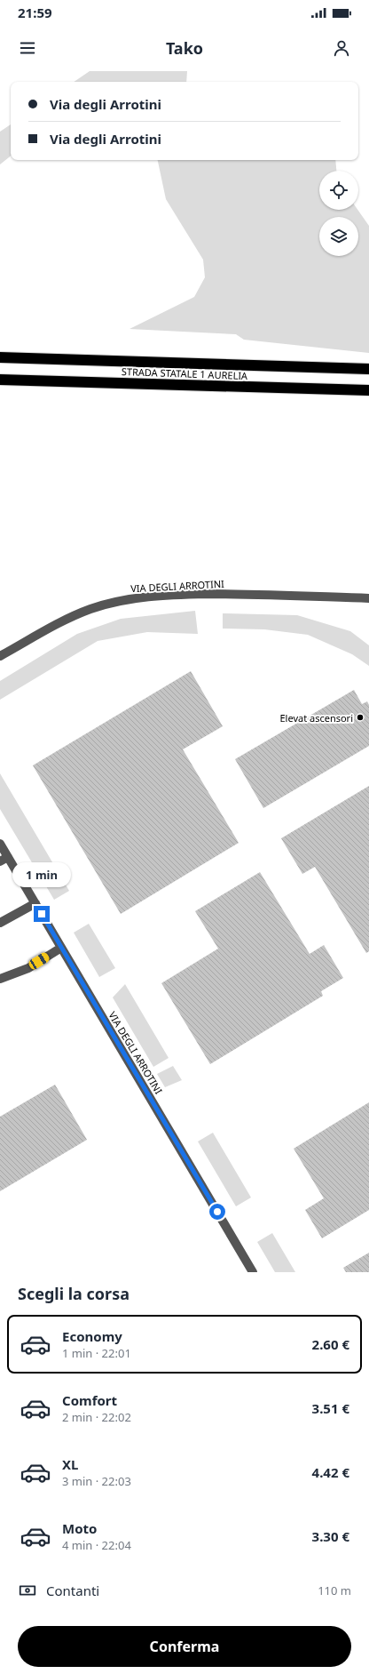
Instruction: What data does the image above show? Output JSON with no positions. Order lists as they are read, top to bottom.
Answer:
{
  "streets": {
    "highway": ["STRADA STATALE 1 AURELIA"],
    "street": ["VIA DEGLI ARROTINI"]
  },
  "places": ["Elevat ascensori"],
  "page": {
    "status": "21:59",
    "header": "Tako",
    "banner": ["Via degli Arrotini", "Via degli Arrotini"],
    "bubble": "1 min",
    "heading": "Scegli la corsa",
    "list": [
      {
        "name": "Economy",
        "note": "1 min · 22:01",
        "value": "2.60 €"
      },
      {
        "name": "Comfort",
        "note": "2 min · 22:02",
        "value": "3.51 €"
      },
      {
        "name": "XL",
        "note": "3 min · 22:03",
        "value": "4.42 €"
      },
      {
        "name": "Moto",
        "note": "4 min · 22:04",
        "value": "3.30 €"
      }
    ],
    "pay": ["Contanti", "110 m"],
    "buttons": "Conferma"
  }
}
